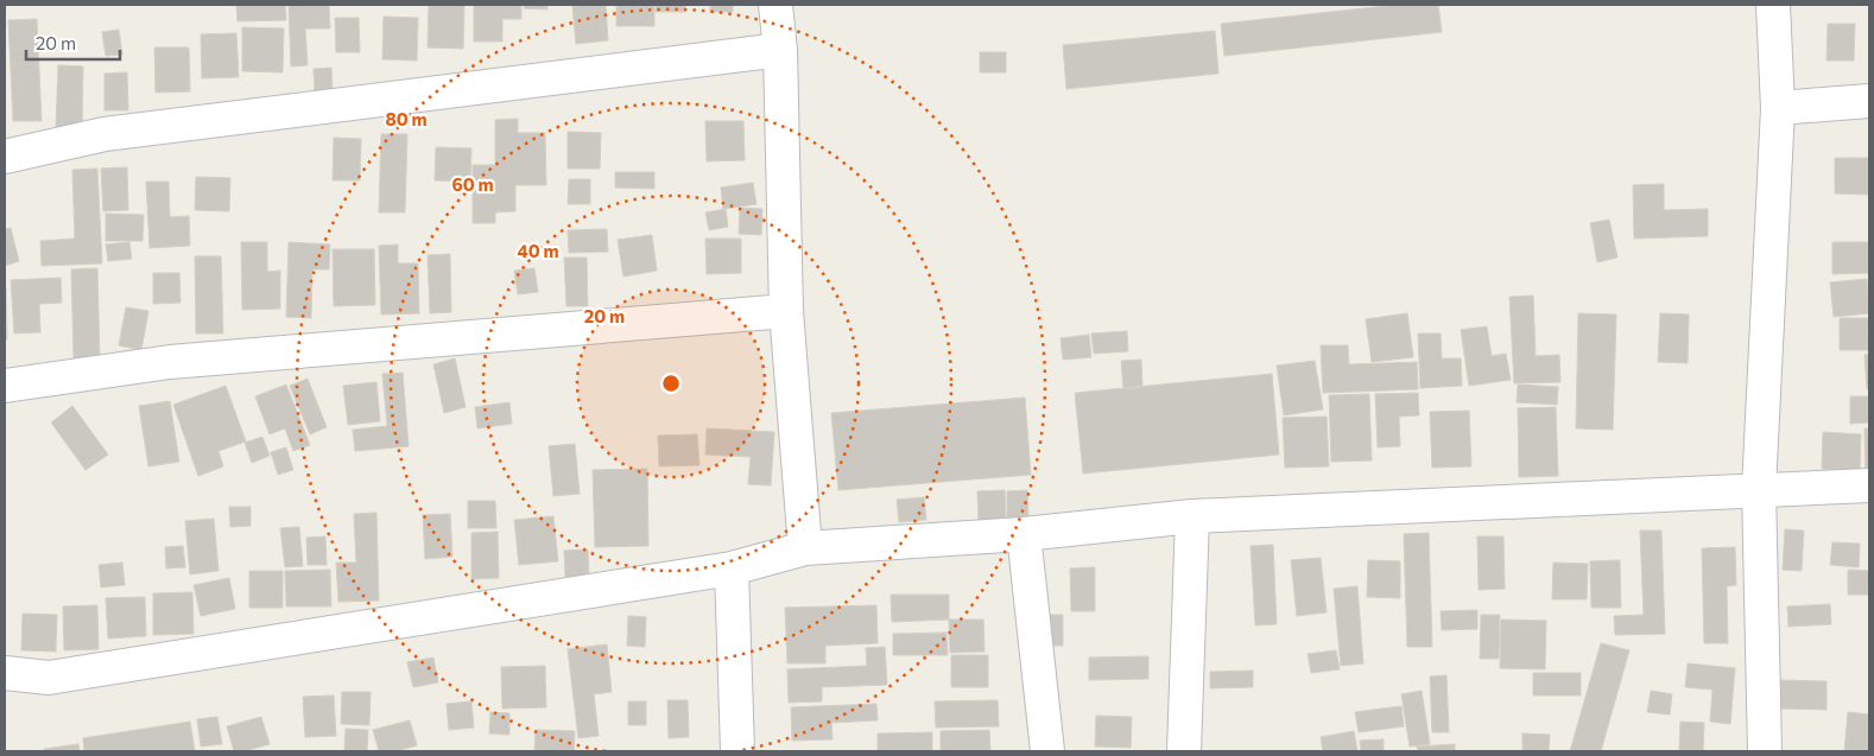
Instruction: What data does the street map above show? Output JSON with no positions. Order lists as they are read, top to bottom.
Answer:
{
  "scale_bar": "20 m",
  "rings": [
    "80 m",
    "60 m",
    "40 m",
    "20 m"
  ]
}
